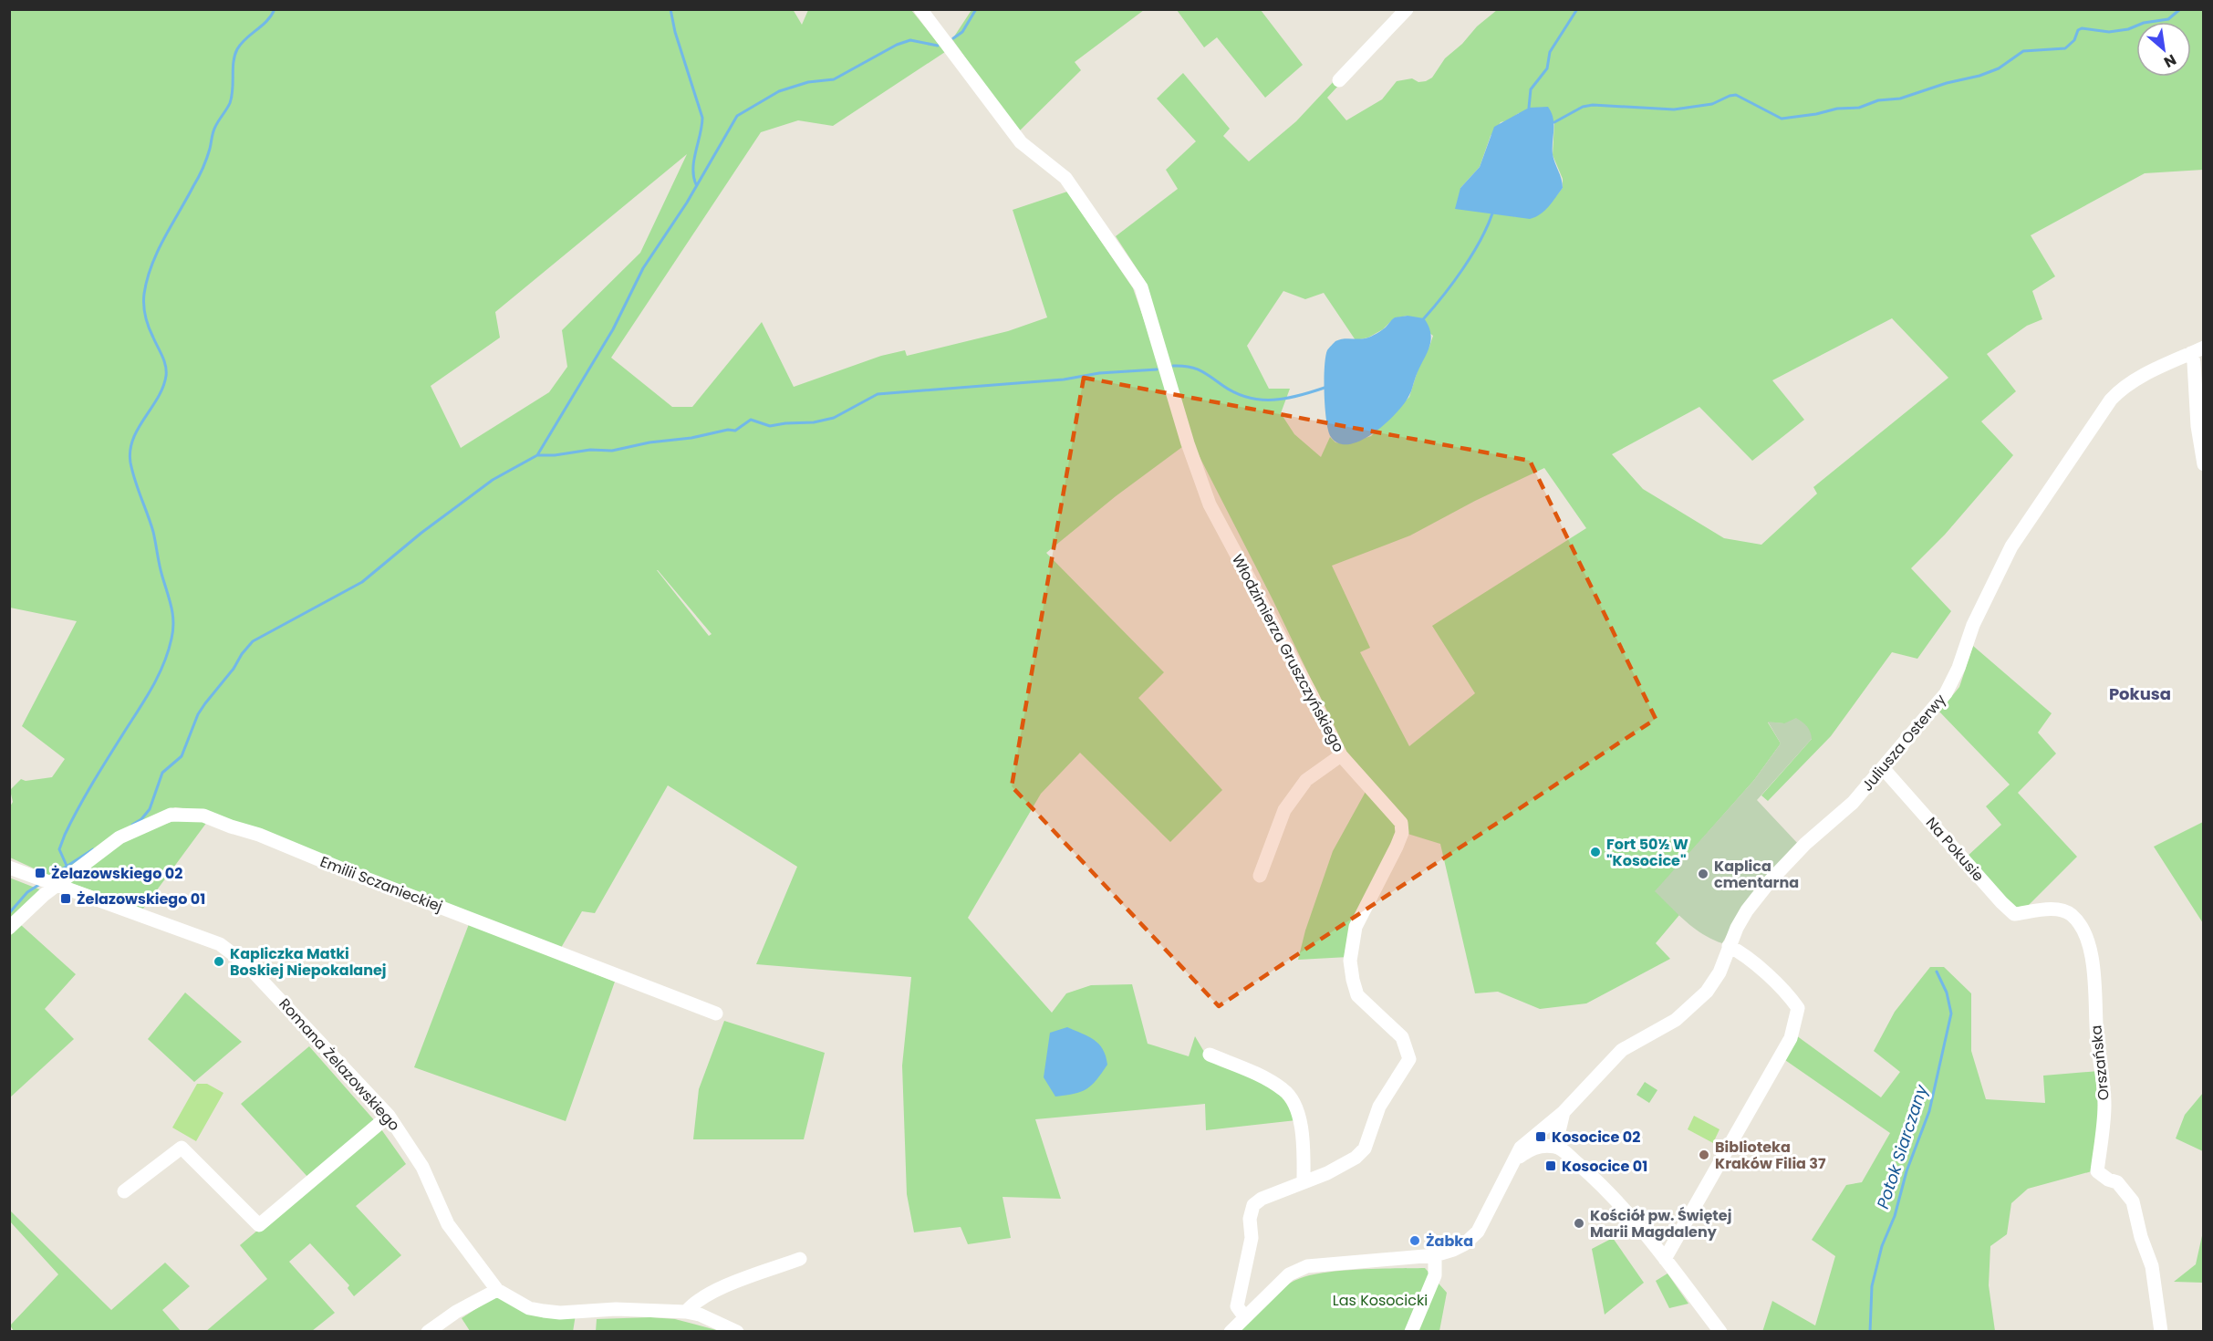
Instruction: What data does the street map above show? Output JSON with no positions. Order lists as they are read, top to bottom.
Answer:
{
  "streets": {
    "street": [
      "Włodzimierza Gruszczyńskiego",
      "Juliusza Osterwy",
      "Na Pokusie",
      "Emilii Sczanieckiej",
      "Orszańska",
      "Romana Żelazowskiego"
    ]
  },
  "crossings": [
    ["Juliusza Osterwy", "Na Pokusie"],
    ["Na Pokusie", "Orszańska"],
    ["Emilii Sczanieckiej", "Romana Żelazowskiego"]
  ],
  "districts": ["Pokusa"],
  "water": ["Potok Siarczany"],
  "parks": ["Las Kosocicki"],
  "places": {
    "other": [
      "Fort 50½ W \"Kosocice\"",
      "Kaplica cmentarna",
      "Kapliczka Matki Boskiej Niepokalanej",
      "Biblioteka Kraków Filia 37",
      "Kościół pw. Świętej Marii Magdaleny",
      "Żabka"
    ],
    "transit": [
      "Żelazowskiego 02",
      "Żelazowskiego 01",
      "Kosocice 02",
      "Kosocice 01"
    ]
  },
  "north": "bottom right"
}
